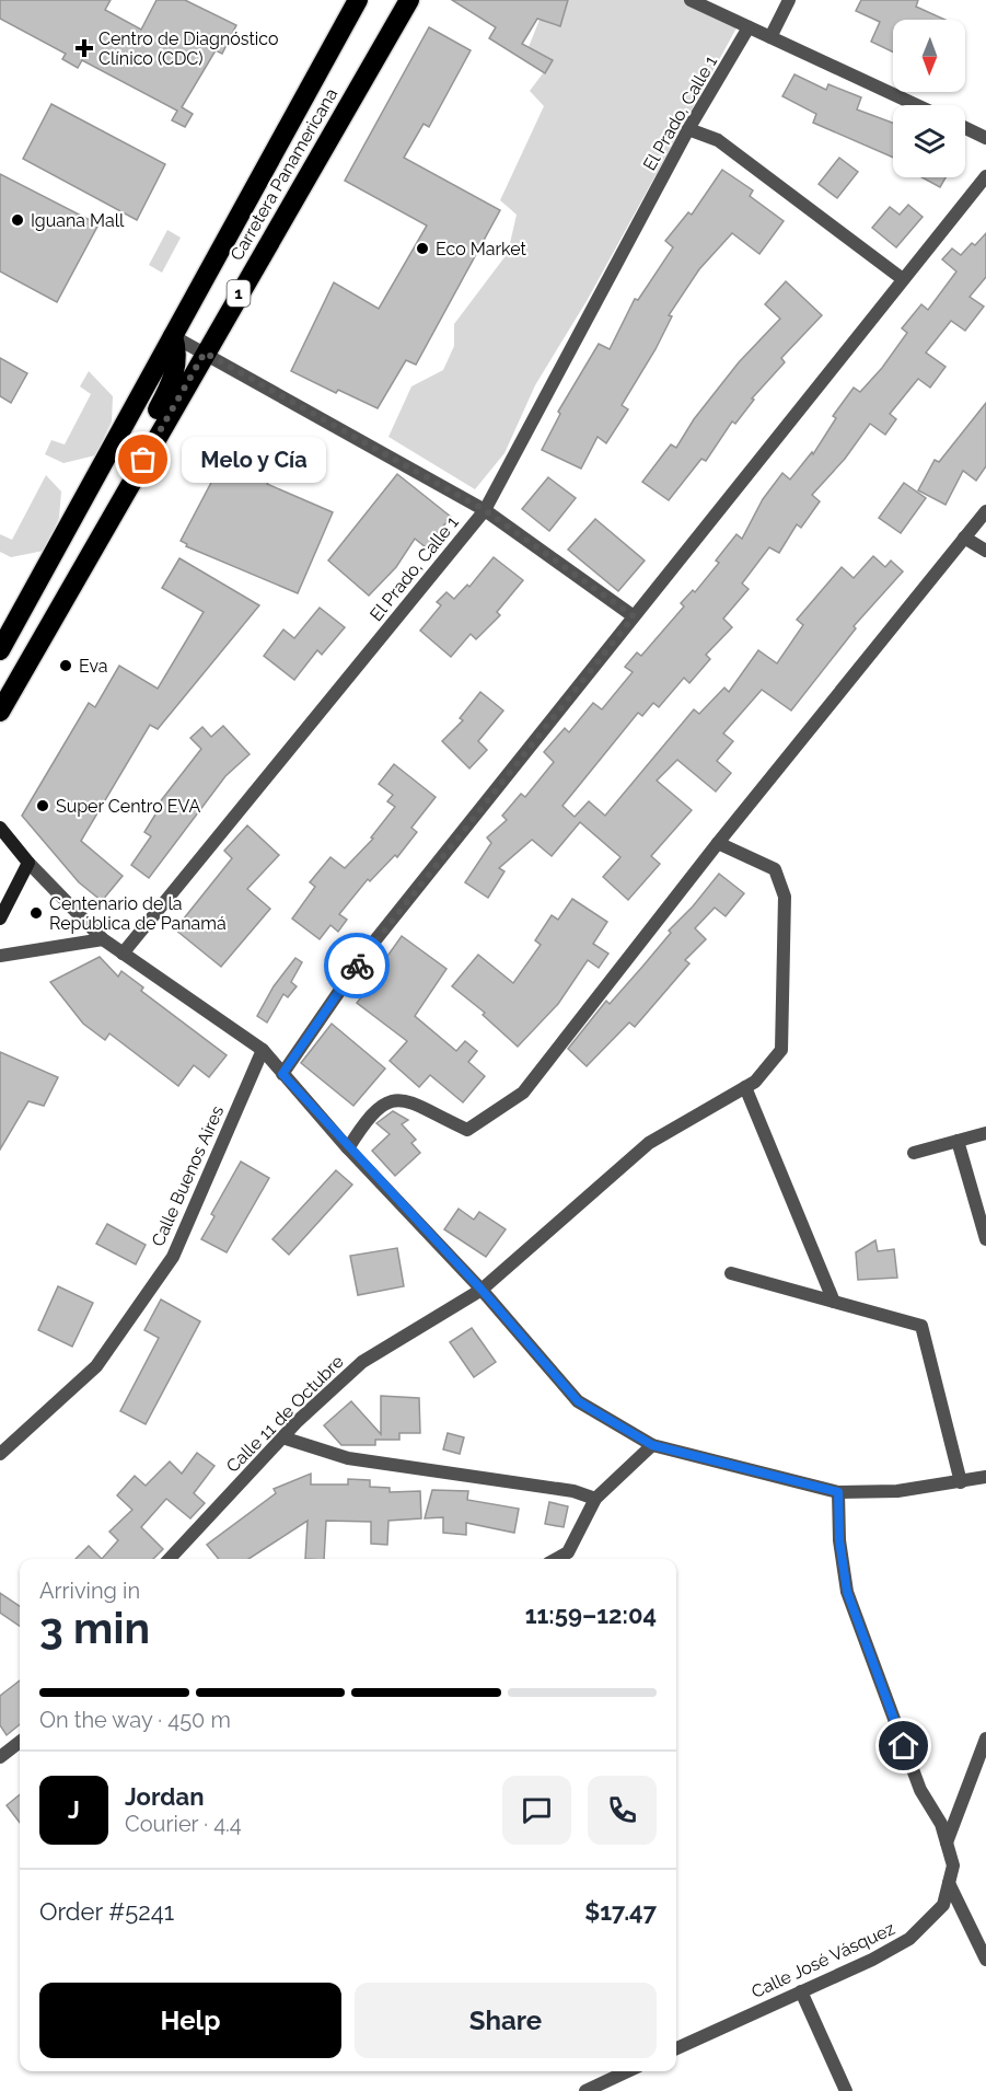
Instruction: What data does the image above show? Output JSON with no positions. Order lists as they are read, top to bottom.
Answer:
{
  "streets": {
    "highway": ["Carretera Panamericana", "1"],
    "street": [
      "El Prado, Calle 1",
      "Calle Buenos Aires",
      "Calle 11 de Octubre",
      "Calle José Vásquez"
    ]
  },
  "crossings": [
    ["Carretera Panamericana", "1"]
  ],
  "places": {
    "health": ["Centro de Diagnóstico Clínico (CDC)"],
    "other": [
      "Iguana Mall",
      "Eco Market",
      "Melo y Cía",
      "Eva",
      "Super Centro EVA",
      "Centenario de la República de Panamá"
    ]
  },
  "north": "bottom",
  "page": {
    "bubble": "Melo y Cía",
    "heading": ["3 min", "Arriving in", "11:59–12:04"],
    "panel": [
      "Jordan",
      "Courier · 4.4",
      "Order #5241",
      "$17.47"
    ],
    "bar": "On the way · 450 m",
    "round": "J",
    "buttons": ["Help", "Share"]
  }
}
